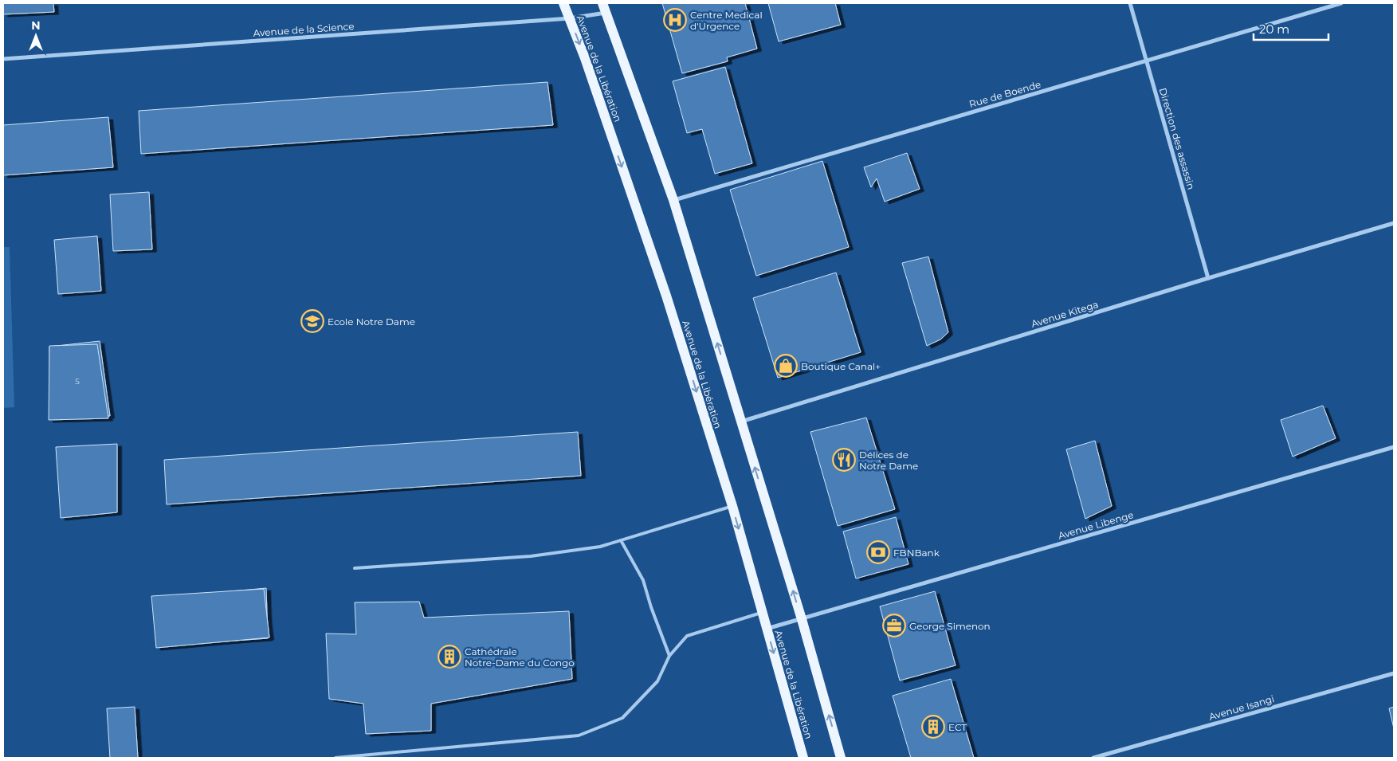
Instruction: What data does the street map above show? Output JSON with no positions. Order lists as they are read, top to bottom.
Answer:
{
  "streets": {
    "main road": ["Avenue de la Libération"],
    "street": [
      "Avenue de la Science",
      "Rue de Boende",
      "Direction des assassin",
      "Avenue Kitega",
      "Avenue Libenge",
      "Avenue Isangi"
    ]
  },
  "crossings": [
    ["Avenue de la Science", "Avenue de la Libération"],
    ["Avenue de la Libération", "Avenue Libenge"],
    ["Rue de Boende", "Direction des assassin"],
    ["Direction des assassin", "Avenue Kitega"]
  ],
  "places": {
    "hospital": ["Centre Medical d'Urgence"],
    "school or university": ["Ecole Notre Dame"],
    "shop": ["Boutique Canal+"],
    "restaurant": ["Délices de Notre Dame"],
    "bank": ["FBNBank"],
    "office": ["George Simenon"],
    "building": ["Cathédrale Notre-Dame du Congo", "ECT"]
  },
  "house_numbers": ["5"],
  "scale_bar": "20 m",
  "north": "top"
}
